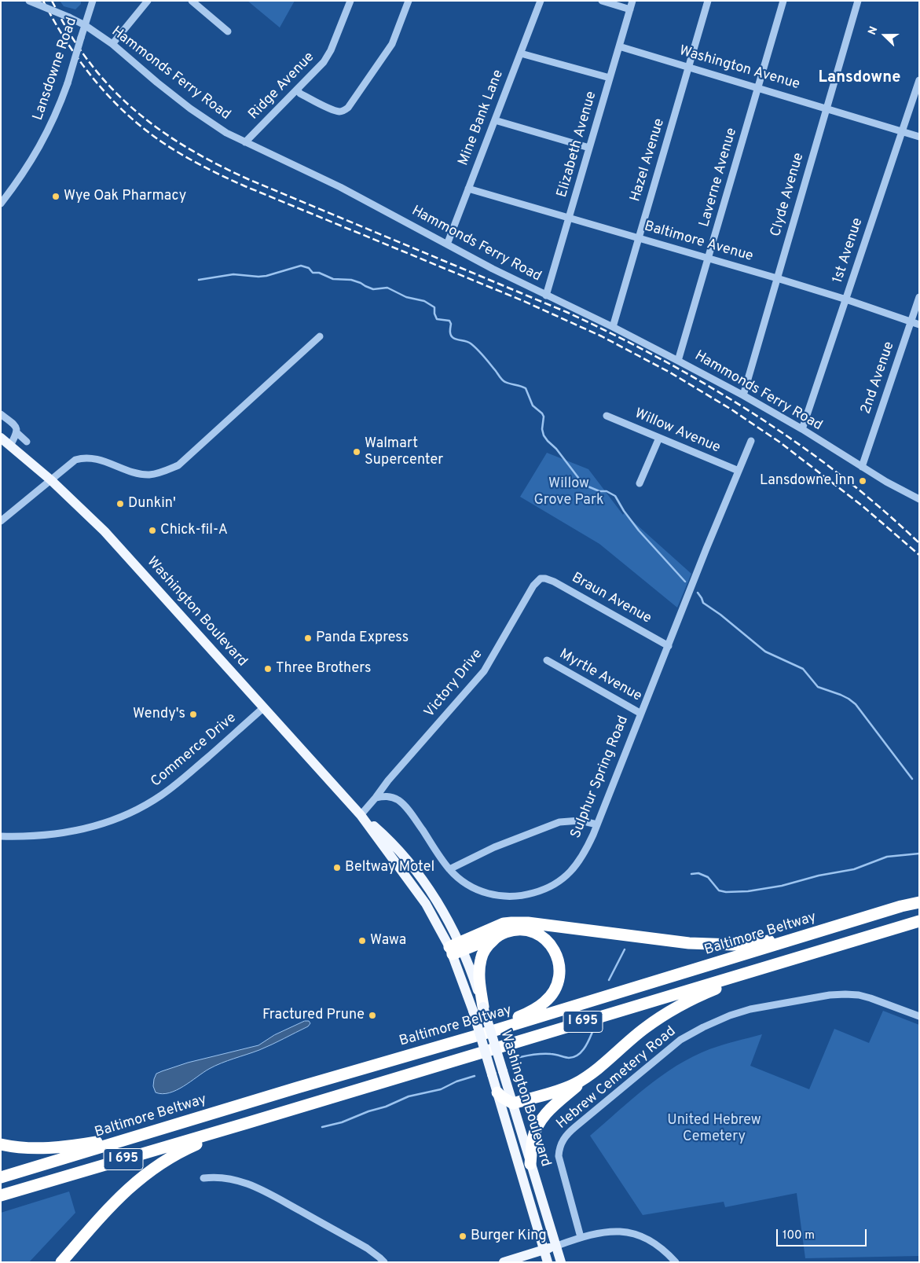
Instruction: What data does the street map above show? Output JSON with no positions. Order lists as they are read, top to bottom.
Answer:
{
  "streets": {
    "highway": ["Baltimore Beltway", "I 695"],
    "main road": ["Washington Boulevard"],
    "street": [
      "Washington Avenue",
      "Lansdowne Road",
      "Hammonds Ferry Road",
      "Ridge Avenue",
      "Mine Bank Lane",
      "Elizabeth Avenue",
      "Hazel Avenue",
      "Laverne Avenue",
      "Clyde Avenue",
      "Baltimore Avenue",
      "1st Avenue",
      "2nd Avenue",
      "Willow Avenue",
      "Braun Avenue",
      "Myrtle Avenue",
      "Victory Drive",
      "Commerce Drive",
      "Sulphur Spring Road",
      "Hebrew Cemetery Road"
    ]
  },
  "crossings": [
    ["Washington Avenue", "Elizabeth Avenue"],
    ["Washington Avenue", "Hazel Avenue"],
    ["Washington Avenue", "Laverne Avenue"],
    ["Washington Avenue", "Clyde Avenue"],
    ["Washington Avenue", "1st Avenue"],
    ["Lansdowne Road", "Hammonds Ferry Road"],
    ["Hammonds Ferry Road", "Ridge Avenue"],
    ["Hammonds Ferry Road", "Mine Bank Lane"],
    ["Hammonds Ferry Road", "Elizabeth Avenue"],
    ["Hammonds Ferry Road", "Hazel Avenue"],
    ["Hammonds Ferry Road", "Laverne Avenue"],
    ["Hammonds Ferry Road", "Clyde Avenue"],
    ["Hammonds Ferry Road", "1st Avenue"],
    ["Hammonds Ferry Road", "2nd Avenue"],
    ["Mine Bank Lane", "Baltimore Avenue"],
    ["Elizabeth Avenue", "Baltimore Avenue"],
    ["Hazel Avenue", "Baltimore Avenue"],
    ["Laverne Avenue", "Baltimore Avenue"],
    ["Clyde Avenue", "Baltimore Avenue"],
    ["Baltimore Avenue", "1st Avenue"],
    ["Baltimore Avenue", "2nd Avenue"],
    ["Willow Avenue", "Sulphur Spring Road"],
    ["Braun Avenue", "Victory Drive"],
    ["Braun Avenue", "Sulphur Spring Road"],
    ["Washington Boulevard", "Commerce Drive"],
    ["Myrtle Avenue", "Sulphur Spring Road"],
    ["Victory Drive", "Sulphur Spring Road"]
  ],
  "districts": ["Lansdowne"],
  "parks": ["Willow Grove Park", "United Hebrew Cemetery"],
  "places": [
    "Wye Oak Pharmacy",
    "Walmart Supercenter",
    "Lansdowne Inn",
    "Dunkin'",
    "Chick-fil-A",
    "Panda Express",
    "Three Brothers",
    "Wendy's",
    "Beltway Motel",
    "Wawa",
    "Fractured Prune",
    "Burger King"
  ],
  "scale_bar": "100 m",
  "north": "left"
}
